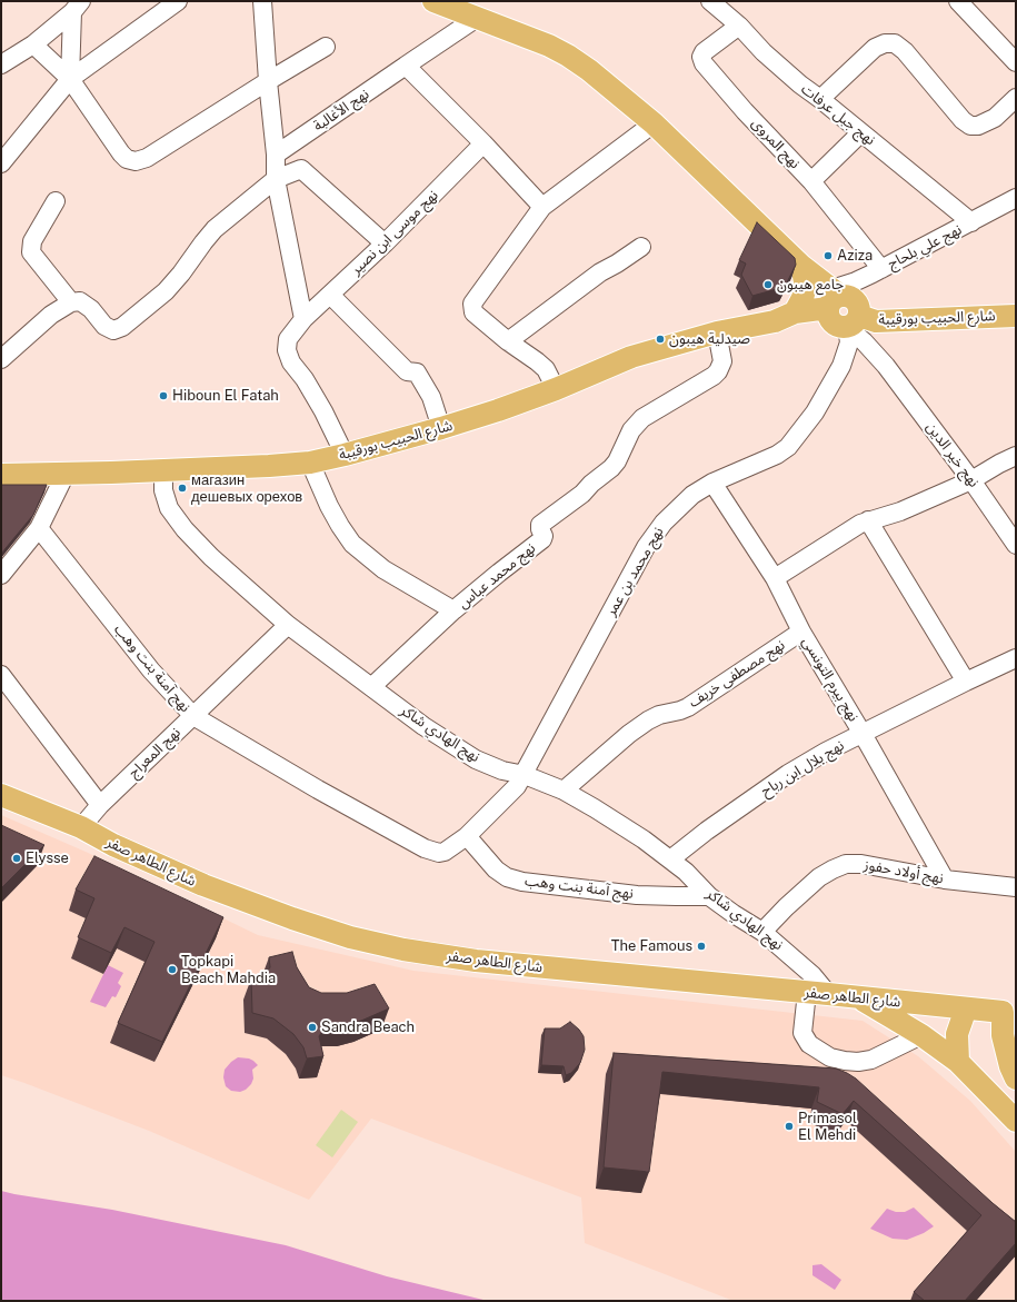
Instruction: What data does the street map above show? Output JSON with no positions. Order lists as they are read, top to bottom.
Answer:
{
  "streets": {
    "main road": ["شارع الحبيب بورقيبة", "شارع الطاهر صفر"],
    "street": [
      "نهج الأغالبة",
      "نهج جبل عرفات",
      "نهج المروى",
      "نهج موسى ابن نصير",
      "نهج علي بلحاج",
      "نهج خير الدين",
      "نهج محمد بن عمر",
      "نهج محمد عباس",
      "نهج آمنة بنت وهب",
      "نهج مصطفى خريف",
      "نهج بيرم التونسي",
      "نهج الهادي شاكر",
      "نهج المعراج",
      "نهج بلال ابن رباح",
      "نهج أولاد حفوز"
    ]
  },
  "crossings": [
    ["نهج جبل عرفات", "نهج المروى"],
    ["نهج جبل عرفات", "نهج علي بلحاج"],
    ["نهج المروى", "نهج علي بلحاج"],
    ["نهج موسى ابن نصير", "شارع الحبيب بورقيبة"],
    ["نهج علي بلحاج", "شارع الحبيب بورقيبة"],
    ["نهج علي بلحاج", "نهج خير الدين"],
    ["نهج علي بلحاج", "نهج محمد بن عمر"],
    ["شارع الحبيب بورقيبة", "نهج خير الدين"],
    ["شارع الحبيب بورقيبة", "نهج محمد بن عمر"],
    ["شارع الحبيب بورقيبة", "نهج محمد عباس"],
    ["شارع الحبيب بورقيبة", "نهج الهادي شاكر"],
    ["نهج خير الدين", "نهج محمد بن عمر"],
    ["نهج محمد بن عمر", "نهج آمنة بنت وهب"],
    ["نهج محمد بن عمر", "نهج بيرم التونسي"],
    ["نهج محمد بن عمر", "نهج الهادي شاكر"],
    ["نهج محمد عباس", "نهج الهادي شاكر"],
    ["نهج آمنة بنت وهب", "نهج الهادي شاكر"],
    ["نهج آمنة بنت وهب", "نهج المعراج"],
    ["نهج مصطفى خريف", "نهج بيرم التونسي"],
    ["نهج مصطفى خريف", "نهج الهادي شاكر"],
    ["نهج بيرم التونسي", "نهج بلال ابن رباح"],
    ["نهج بيرم التونسي", "نهج أولاد حفوز"],
    ["نهج الهادي شاكر", "نهج المعراج"],
    ["نهج الهادي شاكر", "نهج بلال ابن رباح"],
    ["نهج الهادي شاكر", "شارع الطاهر صفر"],
    ["نهج الهادي شاكر", "نهج أولاد حفوز"],
    ["نهج المعراج", "شارع الطاهر صفر"]
  ],
  "places": [
    "Aziza",
    "جامع هيبون",
    "صيدلية هيبون",
    "Hiboun El Fatah",
    "магазин дешевых орехов",
    "Elysse",
    "The Famous",
    "Topkapi Beach Mahdia",
    "Sandra Beach",
    "Primasol El Mehdi"
  ]
}
